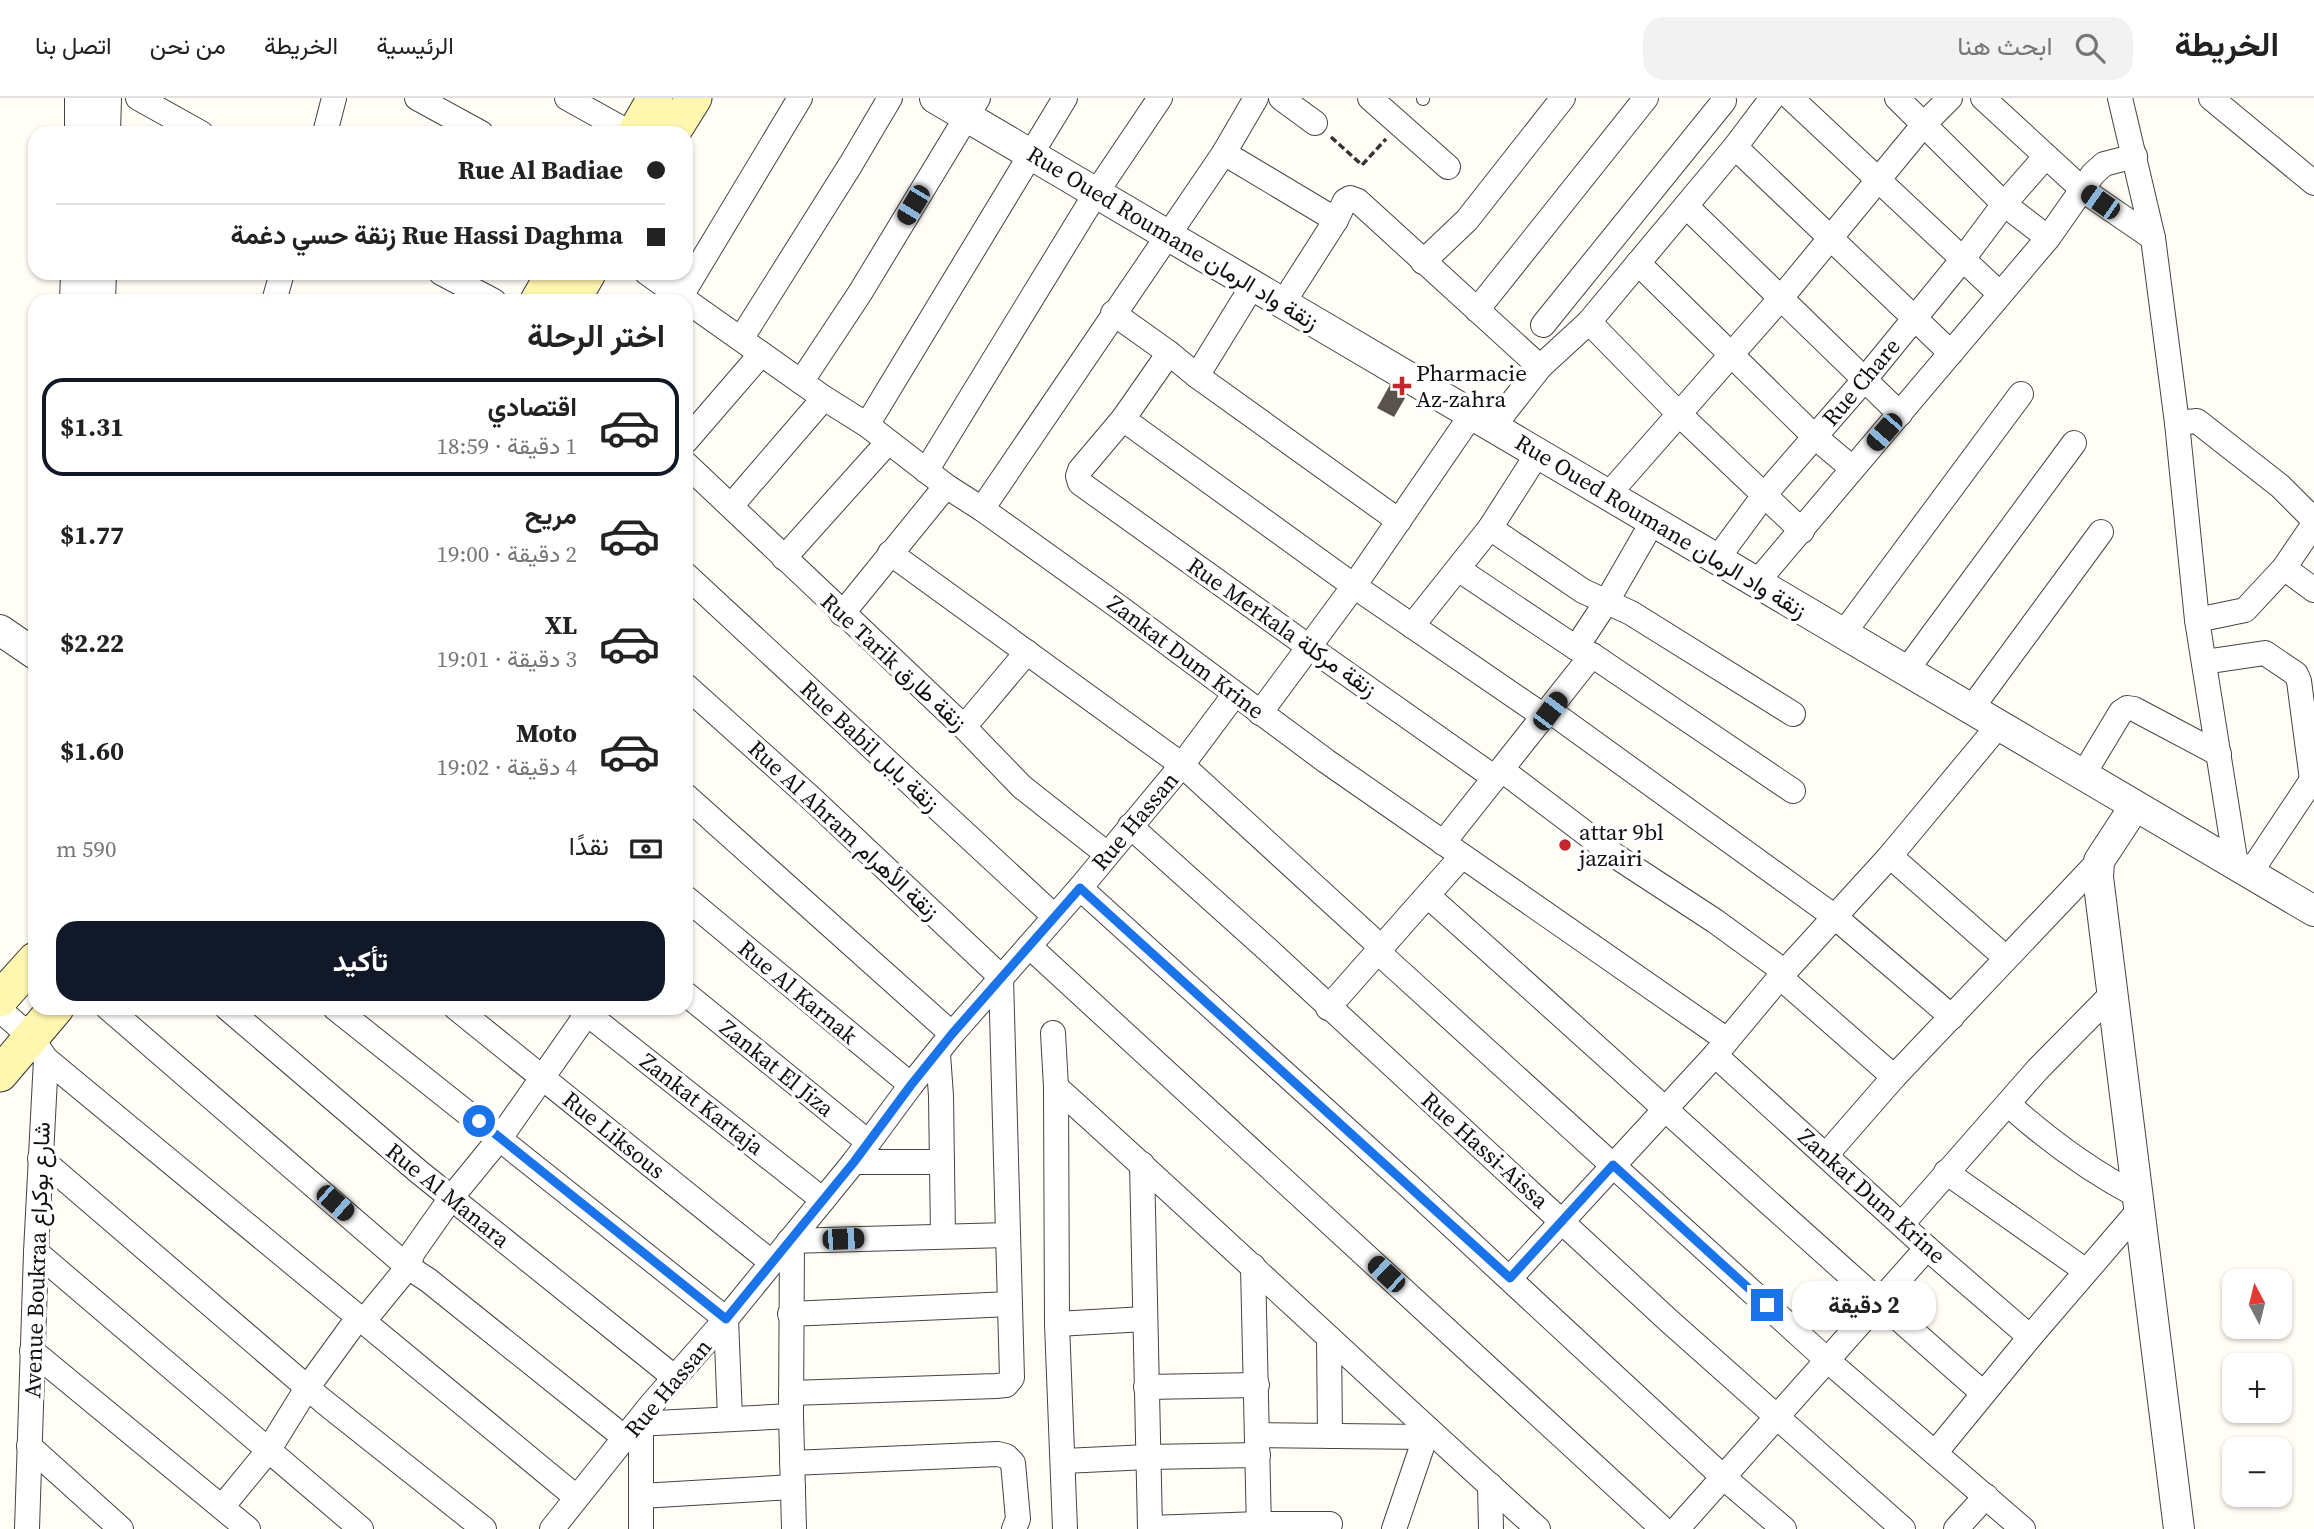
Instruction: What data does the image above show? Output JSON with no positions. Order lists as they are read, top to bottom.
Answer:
{
  "streets": {
    "street": [
      "Rue Oued Roumane زنقة واد الرمان",
      "Rue Chare",
      "Rue Merkala زنقة مركلة",
      "Zankat Dum Krine",
      "Rue Tarik زنقة طارق",
      "Rue Babil زنقة بابل",
      "Rue Hassan",
      "Rue Al Ahram زنقة الأهرام",
      "Rue Al Karnak",
      "Zankat El Jiza",
      "Zankat Kartaja",
      "Rue Liksous",
      "Rue Hassi-Aissa",
      "Rue Al Manara",
      "Avenue Boukraa شارع بوكراع"
    ]
  },
  "crossings": [
    ["Rue Oued Roumane زنقة واد الرمان", "Rue Chare"],
    ["Zankat Dum Krine", "Rue Hassan"],
    ["Rue Tarik زنقة طارق", "Rue Hassan"],
    ["Rue Babil زنقة بابل", "Rue Hassan"],
    ["Rue Hassan", "Rue Al Ahram زنقة الأهرام"],
    ["Rue Hassan", "Rue Al Karnak"],
    ["Rue Hassan", "Zankat El Jiza"],
    ["Rue Hassan", "Zankat Kartaja"],
    ["Rue Hassan", "Rue Liksous"],
    ["Rue Hassan", "Rue Hassi-Aissa"],
    ["Rue Hassan", "Rue Al Manara"]
  ],
  "places": {
    "health": ["Pharmacie Az-zahra"],
    "other": ["attar 9bl jazairi"]
  },
  "north": "top",
  "page": {
    "header": "الخريطة",
    "search": "ابحث هنا",
    "nav": [
      "الرئيسية",
      "الخريطة",
      "من نحن",
      "اتصل بنا"
    ],
    "banner": ["Rue Al Badiae", "Rue Hassi Daghma زنقة حسي دغمة"],
    "heading": "اختر الرحلة",
    "list": [
      {
        "name": "اقتصادي",
        "note": "1 دقيقة · 18:59",
        "value": "$1.31"
      },
      {
        "name": "مريح",
        "note": "2 دقيقة · 19:00",
        "value": "$1.77"
      },
      {
        "name": "XL",
        "note": "3 دقيقة · 19:01",
        "value": "$2.22"
      },
      {
        "name": "Moto",
        "note": "4 دقيقة · 19:02",
        "value": "$1.60"
      }
    ],
    "pay": ["نقدًا", "590 m"],
    "buttons": "تأكيد",
    "map_buttons": ["+", "−"],
    "bubble": "2 دقيقة"
  }
}
